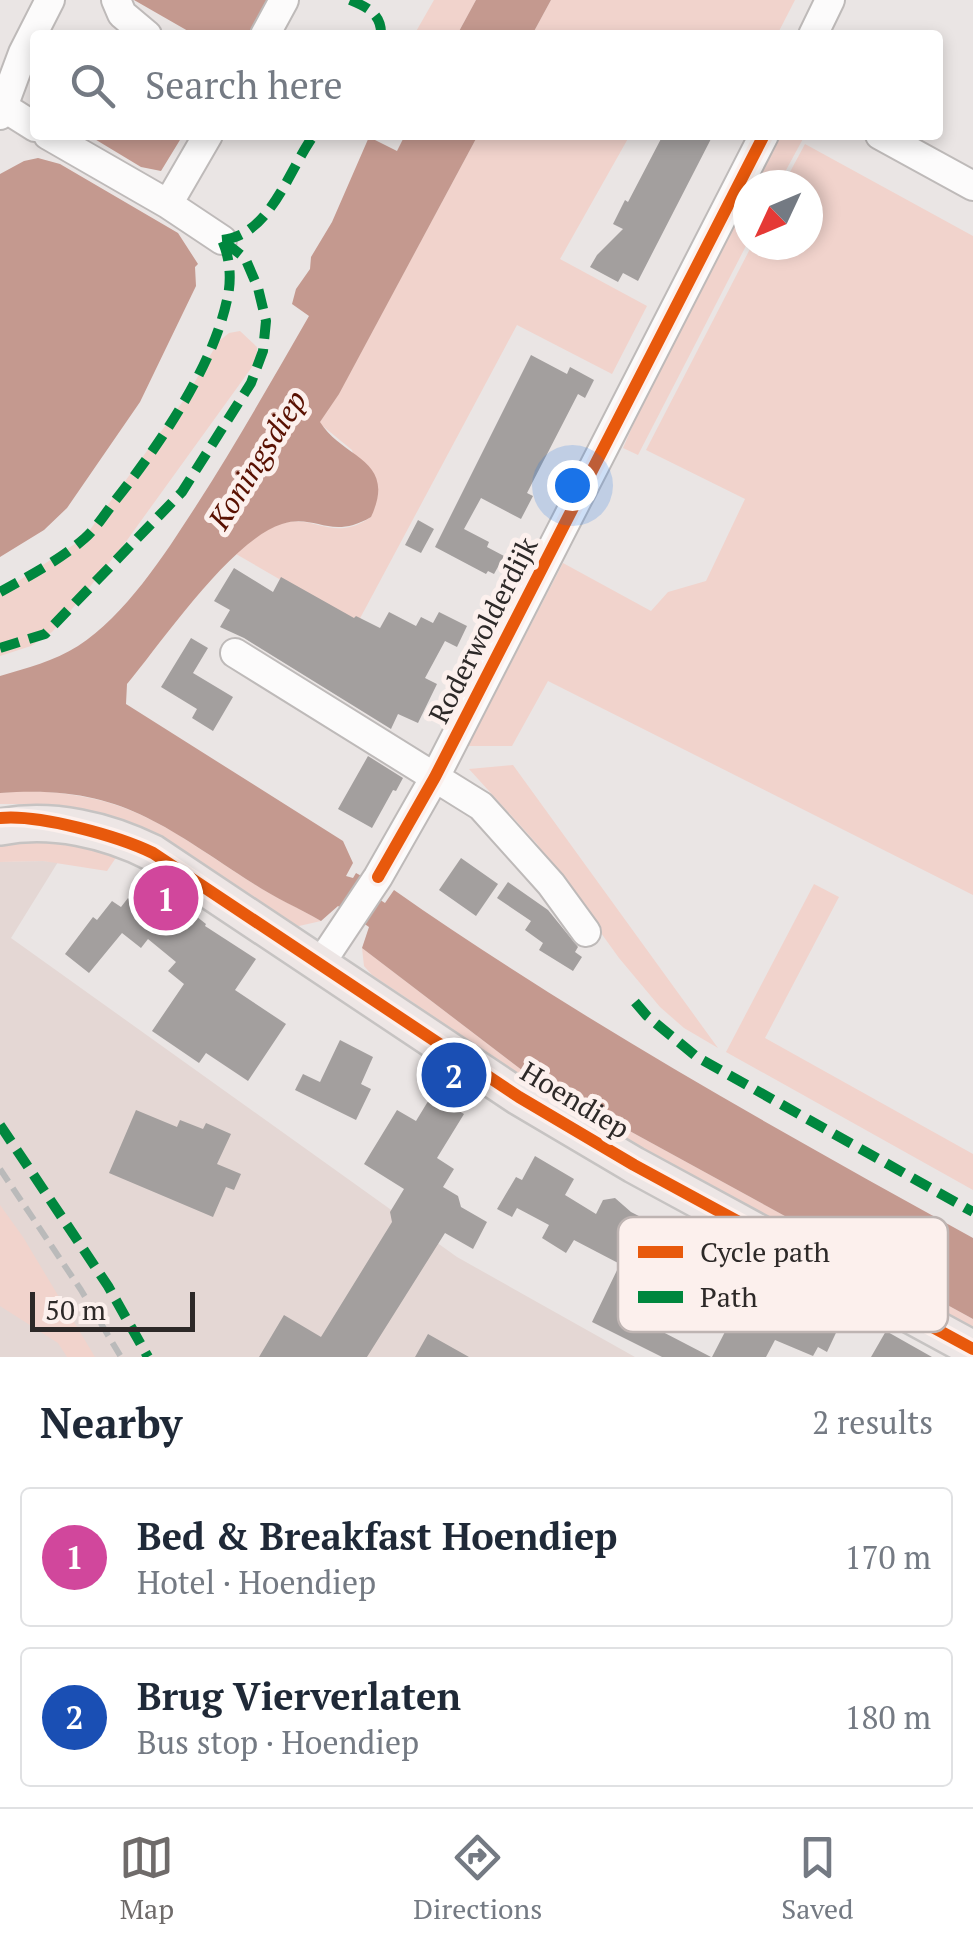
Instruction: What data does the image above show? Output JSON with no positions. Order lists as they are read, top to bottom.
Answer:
{
  "streets": {
    "main road": ["Hoendiep"],
    "street": ["Roderwolderdijk"]
  },
  "crossings": [
    ["Roderwolderdijk", "Hoendiep"]
  ],
  "water": ["Koningsdiep"],
  "legend": ["Cycle path", "Path"],
  "scale_bar": "50 m",
  "north": "bottom left",
  "page": {
    "search": "Search here",
    "pins": ["1", "2"],
    "scale": "50 m",
    "heading": ["Nearby", "2 results"],
    "list": [
      {
        "mark": "1",
        "name": "Bed & Breakfast Hoendiep",
        "note": "Hotel · Hoendiep",
        "value": "170 m"
      },
      {
        "mark": "2",
        "name": "Brug Vierverlaten",
        "note": "Bus stop · Hoendiep",
        "value": "180 m"
      }
    ],
    "nav": ["Map", "Directions", "Saved"]
  }
}
